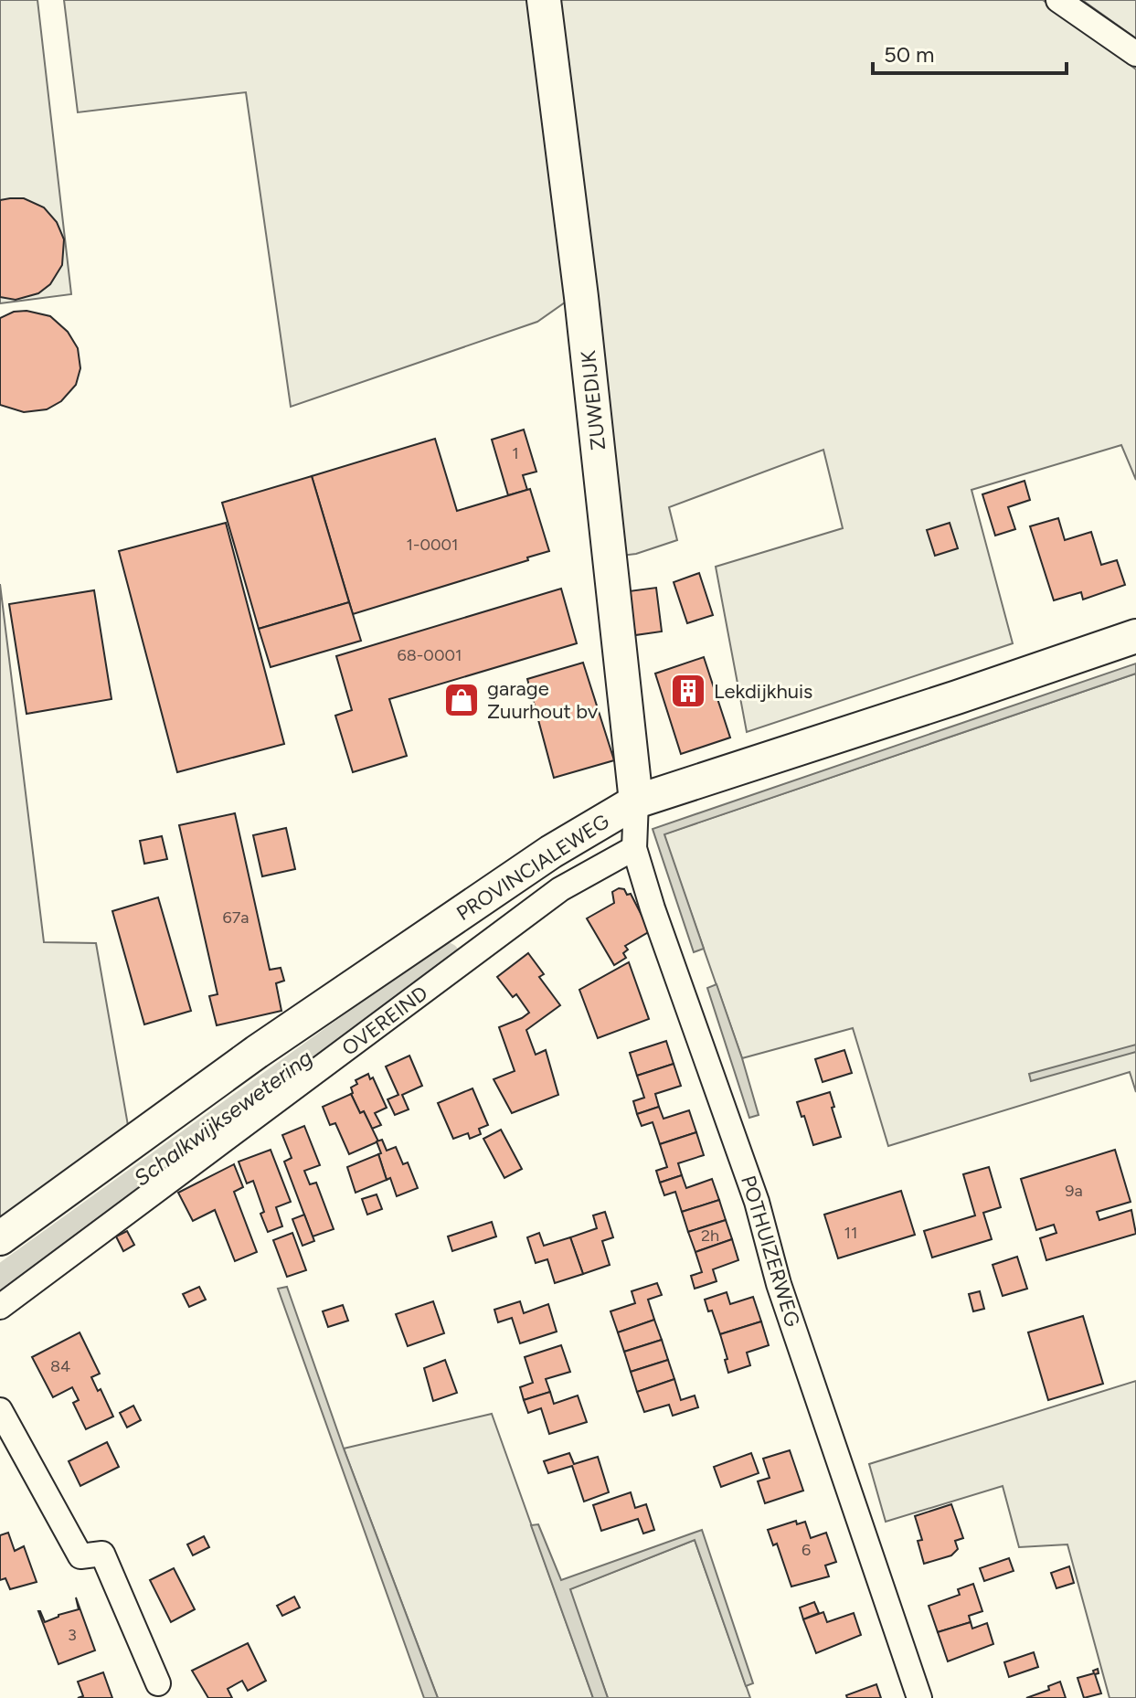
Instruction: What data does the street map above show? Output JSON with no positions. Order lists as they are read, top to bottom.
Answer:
{
  "streets": {
    "street": [
      "ZUWEDIJK",
      "PROVINCIALEWEG",
      "OVEREIND",
      "POTHUIZERWEG"
    ]
  },
  "crossings": [
    ["ZUWEDIJK", "PROVINCIALEWEG"],
    ["ZUWEDIJK", "POTHUIZERWEG"],
    ["PROVINCIALEWEG", "POTHUIZERWEG"],
    ["OVEREIND", "POTHUIZERWEG"]
  ],
  "water": ["Schalkwijksewetering"],
  "places": {
    "building": ["Lekdijkhuis"],
    "shop": ["garage Zuurhout bv"]
  },
  "house_numbers": [
    "1",
    "1-0001",
    "68-0001",
    "67a",
    "9a",
    "11",
    "2h",
    "84",
    "6",
    "3"
  ],
  "scale_bar": "50 m"
}
